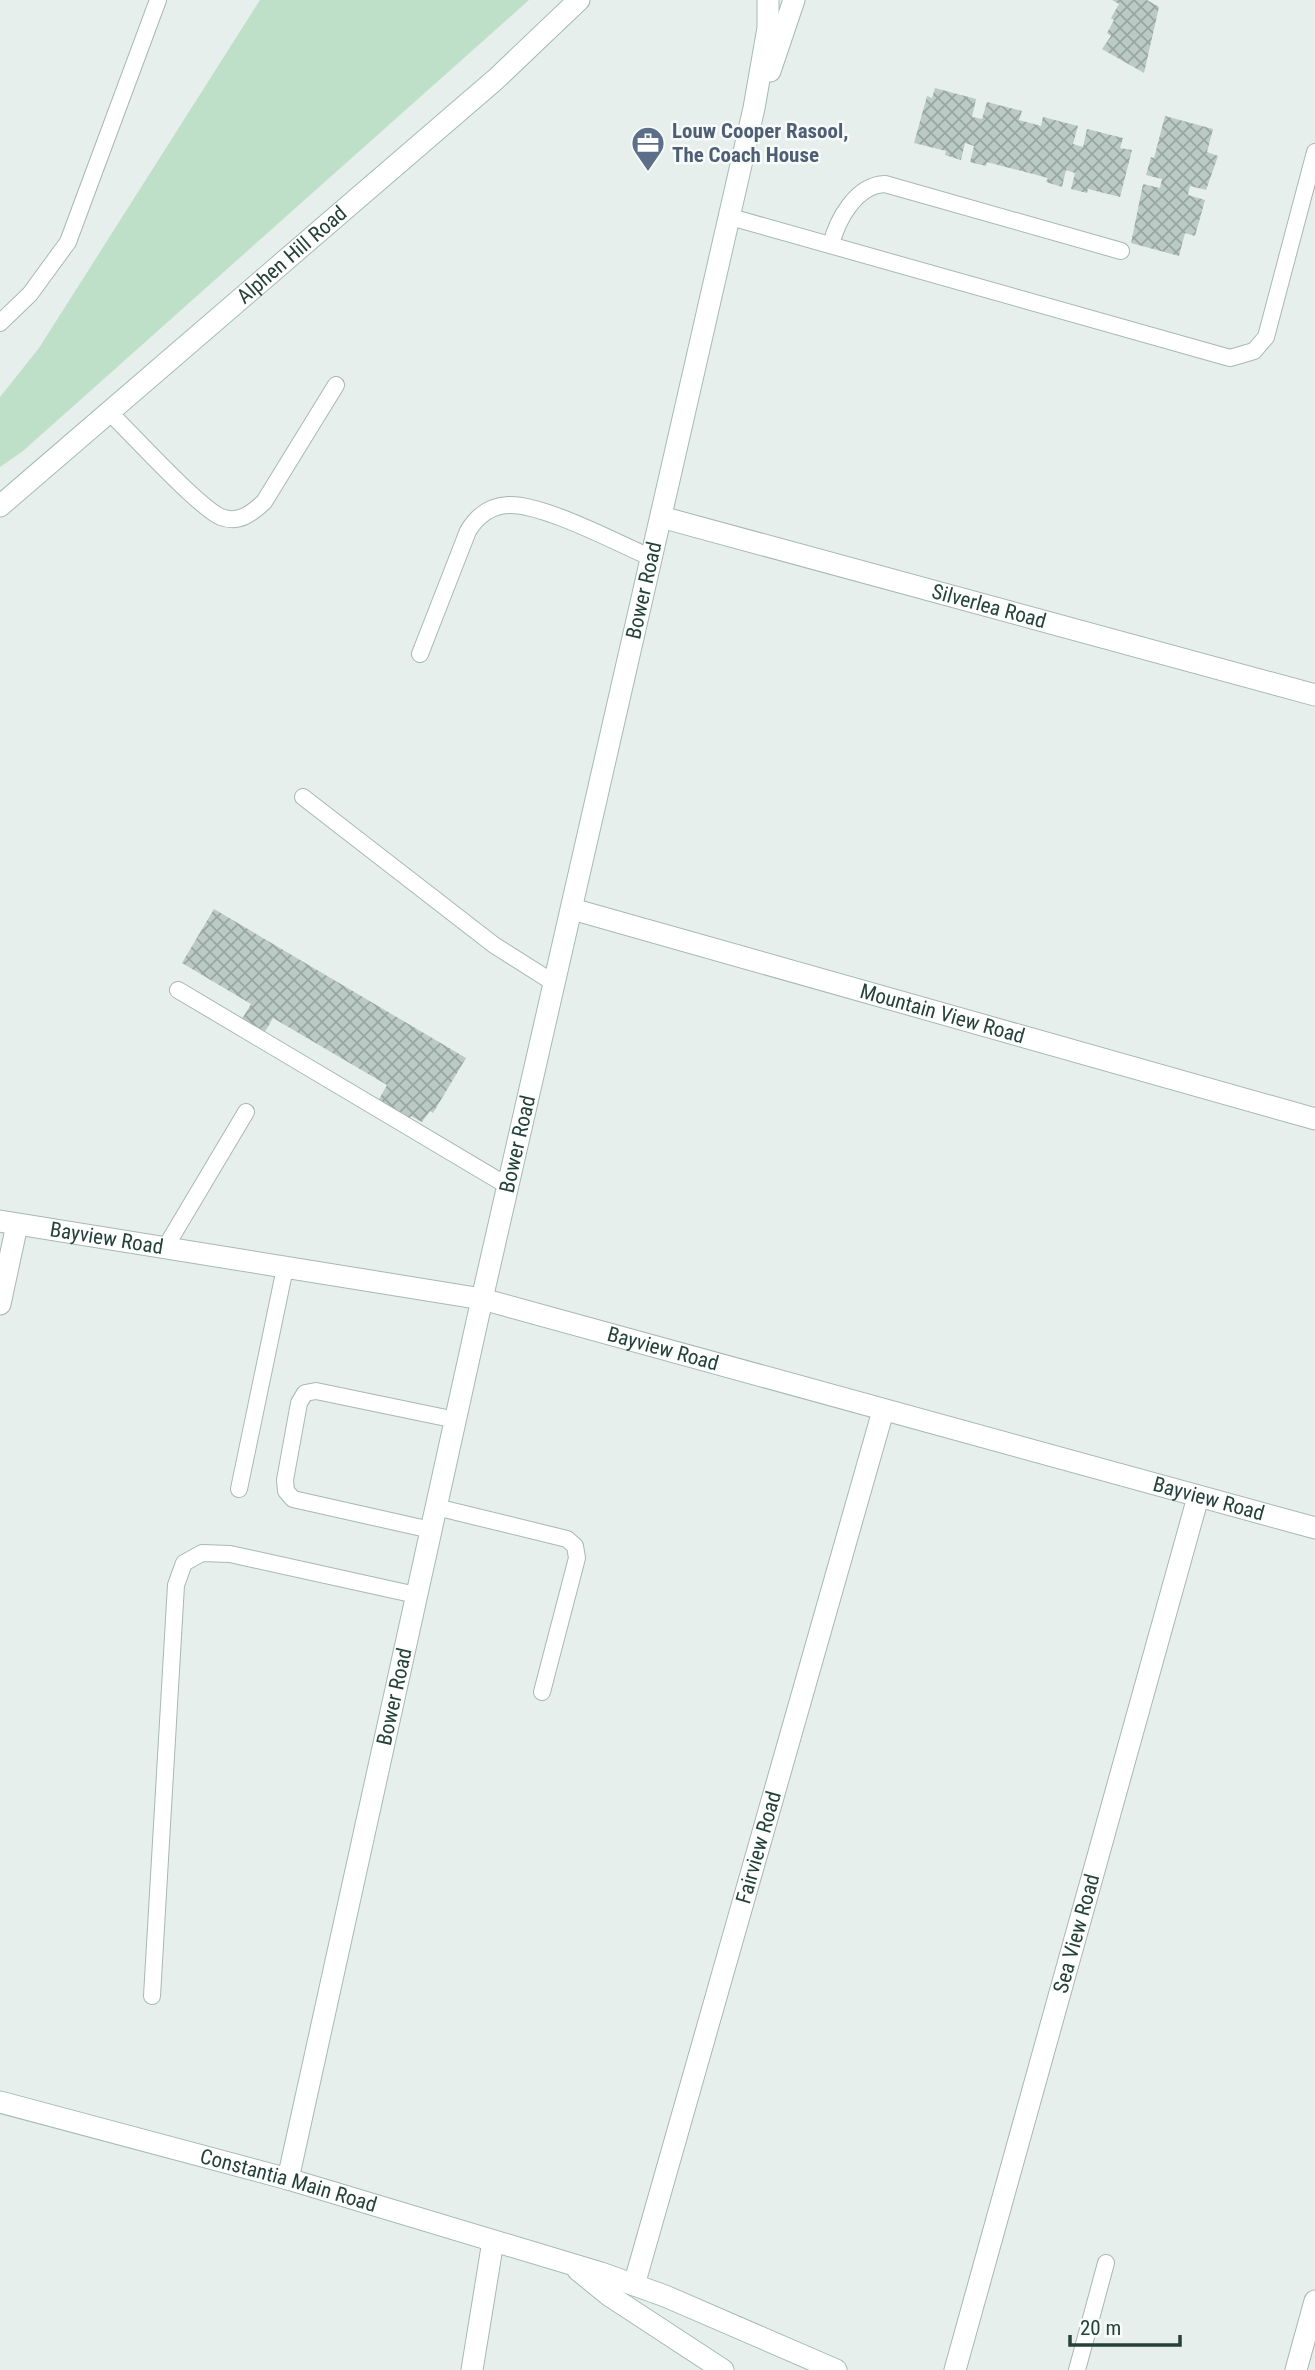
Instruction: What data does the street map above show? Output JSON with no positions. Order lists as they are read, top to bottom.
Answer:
{
  "streets": {
    "street": [
      "Alphen Hill Road",
      "Bower Road",
      "Silverlea Road",
      "Mountain View Road",
      "Bayview Road",
      "Fairview Road",
      "Sea View Road",
      "Constantia Main Road"
    ]
  },
  "crossings": [
    ["Bower Road", "Silverlea Road"],
    ["Bower Road", "Mountain View Road"],
    ["Bower Road", "Bayview Road"],
    ["Bower Road", "Constantia Main Road"],
    ["Bayview Road", "Fairview Road"],
    ["Bayview Road", "Sea View Road"],
    ["Fairview Road", "Constantia Main Road"]
  ],
  "places": {
    "office": ["Louw Cooper Rasool, The Coach House"]
  },
  "scale_bar": "20 m"
}
